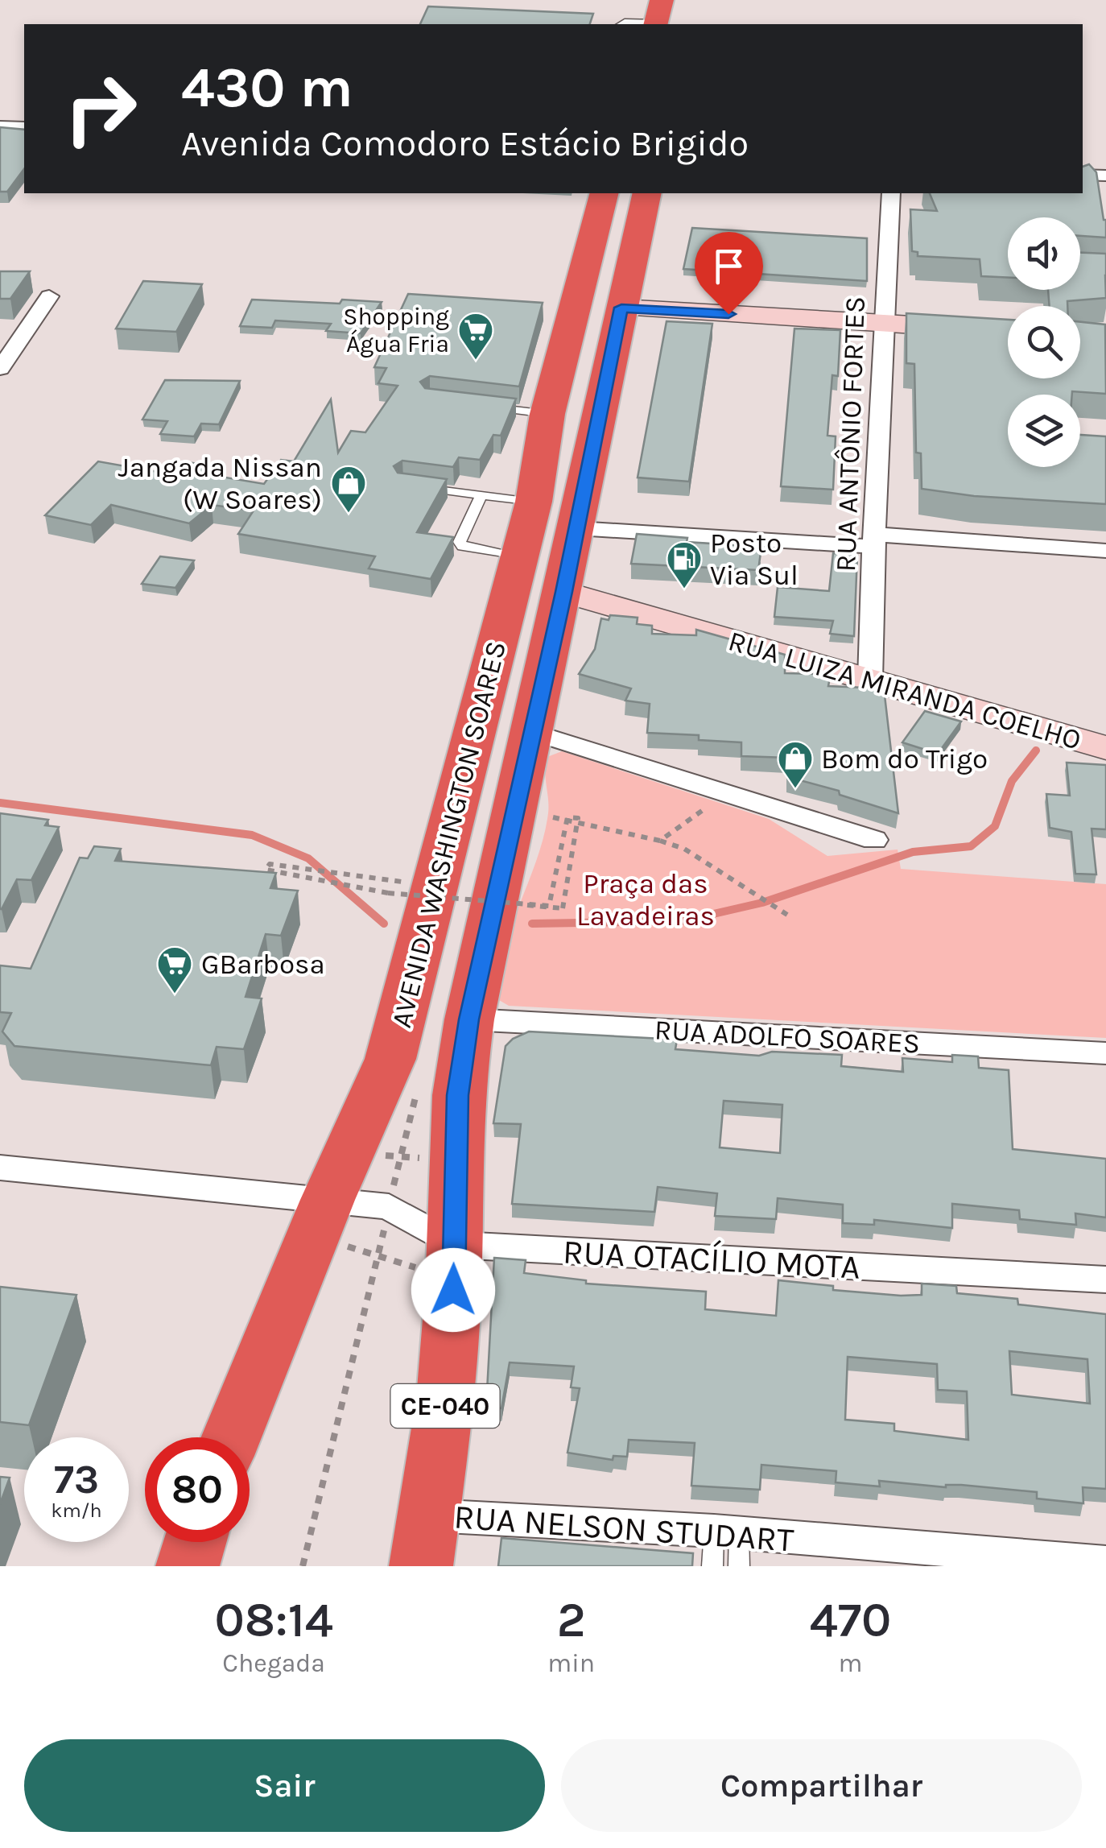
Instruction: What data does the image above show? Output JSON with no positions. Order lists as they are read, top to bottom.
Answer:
{
  "streets": {
    "highway": ["AVENIDA WASHINGTON SOARES", "CE-040"],
    "street": [
      "RUA ANTÔNIO FORTES",
      "RUA LUIZA MIRANDA COELHO",
      "RUA ADOLFO SOARES",
      "RUA OTACÍLIO MOTA",
      "RUA NELSON STUDART"
    ]
  },
  "crossings": [
    ["RUA ANTÔNIO FORTES", "RUA LUIZA MIRANDA COELHO"],
    ["RUA LUIZA MIRANDA COELHO", "AVENIDA WASHINGTON SOARES"],
    ["AVENIDA WASHINGTON SOARES", "RUA ADOLFO SOARES"],
    ["AVENIDA WASHINGTON SOARES", "RUA OTACÍLIO MOTA"],
    ["AVENIDA WASHINGTON SOARES", "RUA NELSON STUDART"]
  ],
  "parks": ["Praça das Lavadeiras"],
  "places": {
    "supermarket": ["Shopping Água Fria", "GBarbosa"],
    "shop": ["Jangada Nissan (W Soares)", "Bom do Trigo"],
    "fuel station": ["Posto Via Sul"]
  },
  "page": {
    "turn": ["430 m", "Avenida Comodoro Estácio Brigido"],
    "speed": "73 km/h",
    "limit": "80",
    "eta": [
      "08:14",
      "Chegada",
      "2",
      "min",
      "470",
      "m"
    ],
    "buttons": ["Sair", "Compartilhar"]
  }
}
